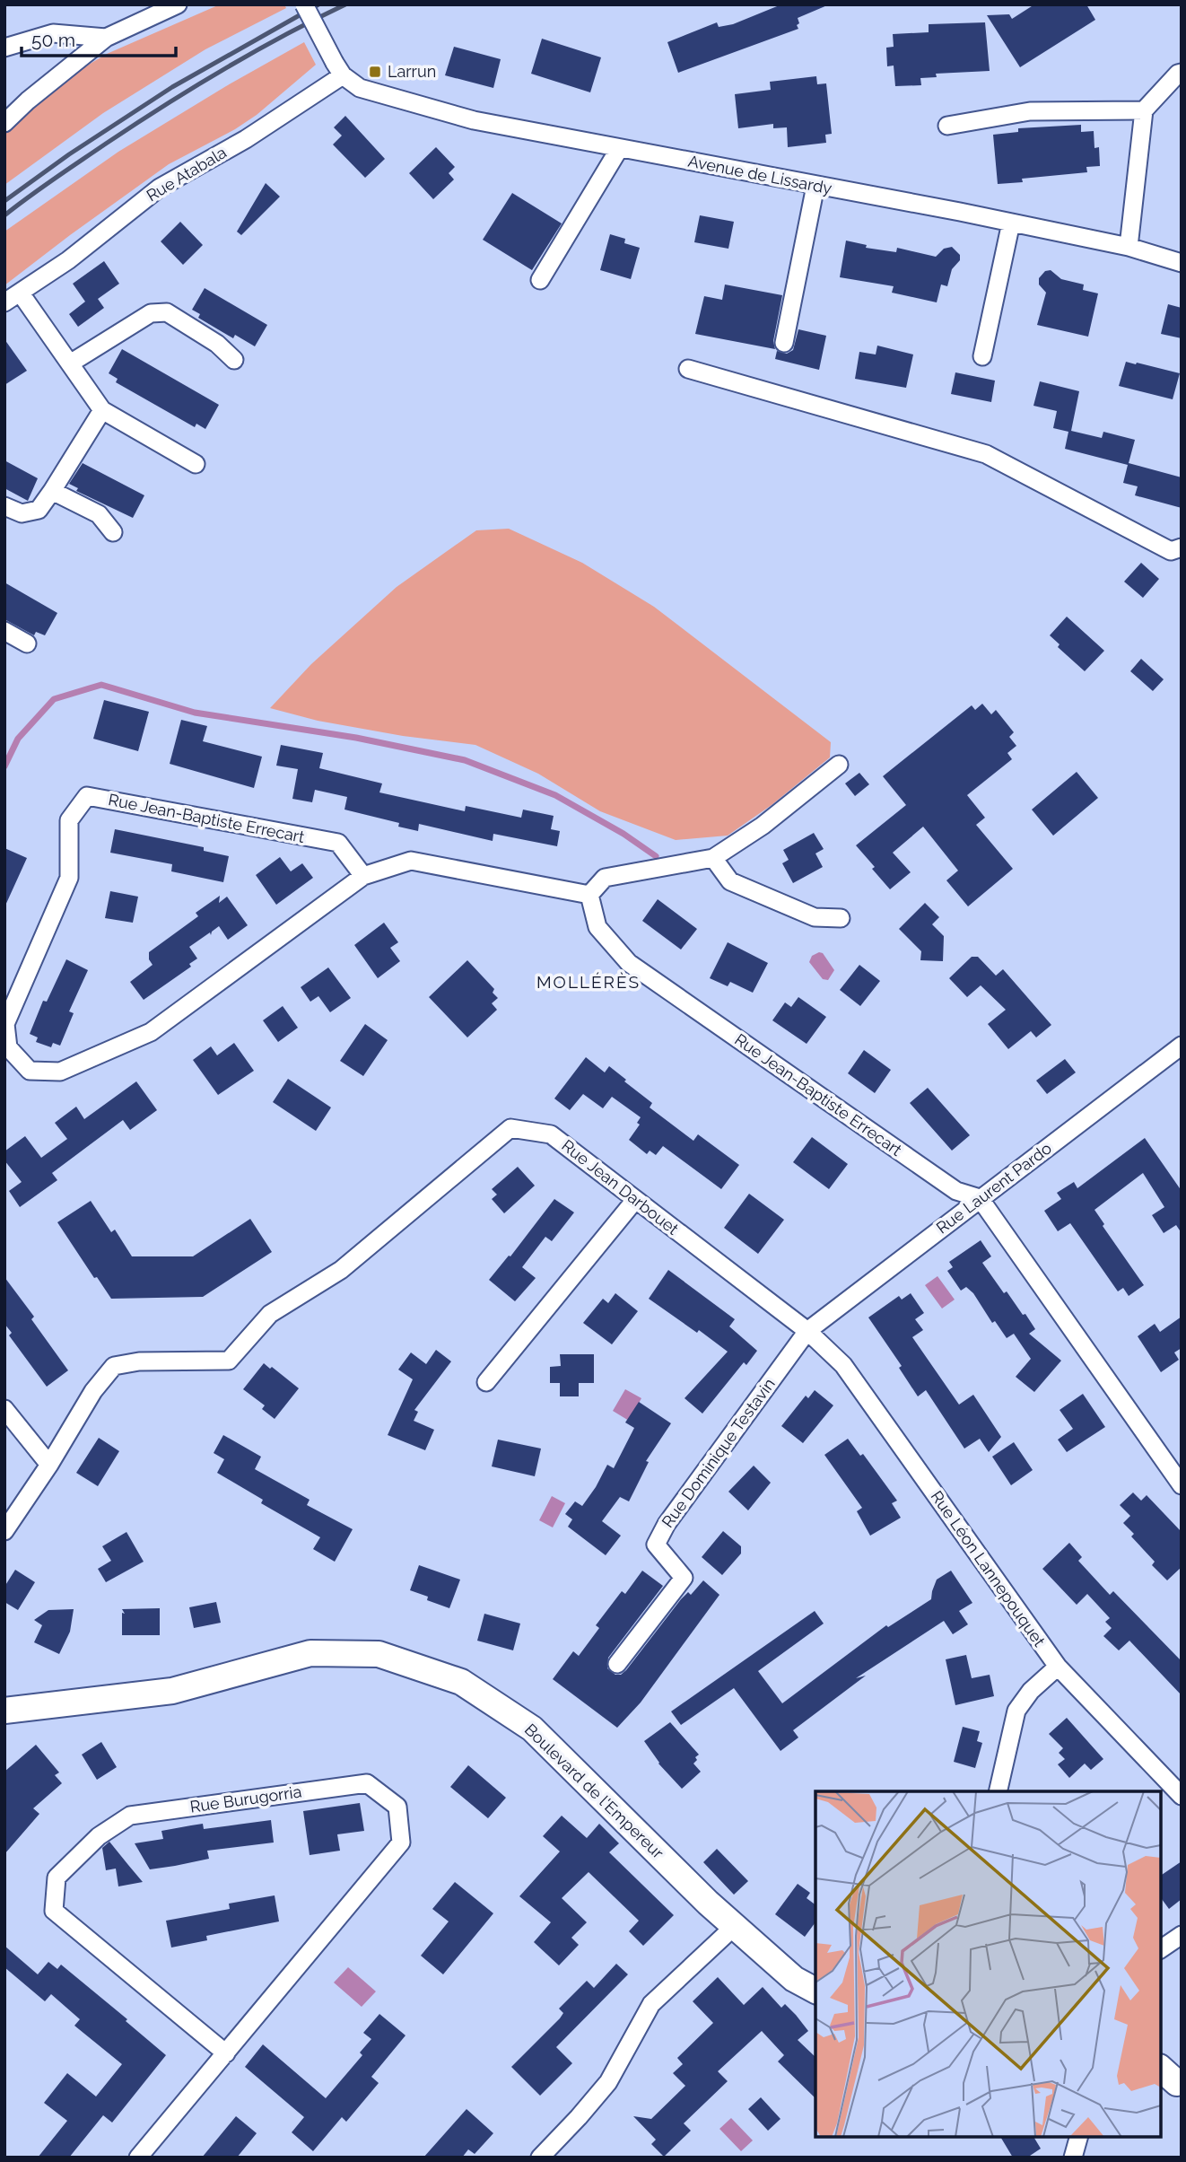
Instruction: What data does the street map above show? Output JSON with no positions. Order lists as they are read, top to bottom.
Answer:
{
  "streets": {
    "main road": ["Boulevard de l'Empereur"],
    "street": [
      "Rue Atabala",
      "Avenue de Lissardy",
      "Rue Jean-Baptiste Errecart",
      "Rue Jean Darbouet",
      "Rue Laurent Pardo",
      "Rue Dominique Testavin",
      "Rue Léon Lannepouquet",
      "Rue Burugorria"
    ]
  },
  "crossings": [
    ["Rue Atabala", "Avenue de Lissardy"],
    ["Rue Jean-Baptiste Errecart", "Rue Laurent Pardo"],
    ["Rue Jean Darbouet", "Rue Laurent Pardo"],
    ["Rue Jean Darbouet", "Rue Dominique Testavin"],
    ["Rue Jean Darbouet", "Rue Léon Lannepouquet"],
    ["Rue Laurent Pardo", "Rue Dominique Testavin"],
    ["Rue Laurent Pardo", "Rue Léon Lannepouquet"],
    ["Rue Dominique Testavin", "Rue Léon Lannepouquet"]
  ],
  "districts": ["MOLLÉRÈS"],
  "places": {
    "transit": ["Larrun"]
  },
  "scale_bar": "50 m"
}
